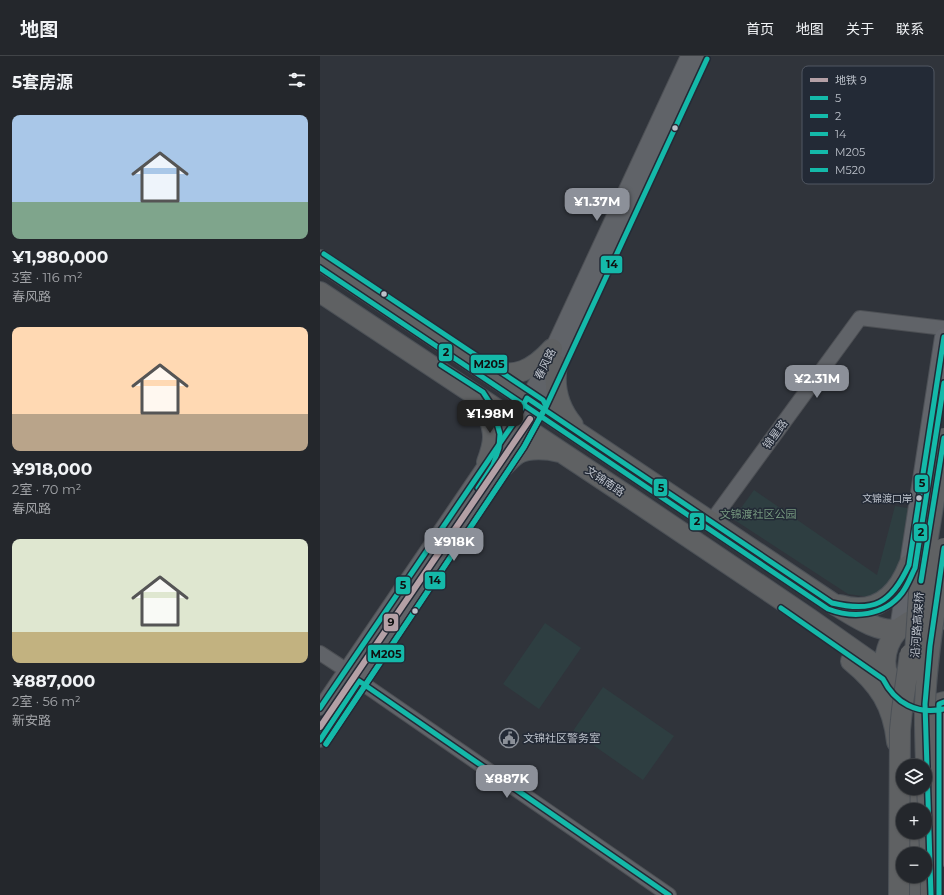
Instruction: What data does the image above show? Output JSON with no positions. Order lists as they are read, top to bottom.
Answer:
{
  "streets": {
    "highway": ["文锦南路", "沿河路高架桥"],
    "street": ["春风路", "锦星路"]
  },
  "crossings": [
    ["春风路", "文锦南路"]
  ],
  "parks": ["文锦渡社区公园"],
  "places": {
    "other": ["文锦渡口岸"],
    "public building": ["文锦社区警务室"]
  },
  "lines": [
    "transit line 14",
    "transit line M205",
    "transit line 2",
    "transit line 5",
    "metro line 9",
    "transit line M520"
  ],
  "legend": [
    "地铁 9",
    "5",
    "2",
    "14",
    "M205",
    "M520"
  ],
  "page": {
    "header": "地图",
    "nav": [
      "首页",
      "地图",
      "关于",
      "联系"
    ],
    "heading": "5套房源",
    "list": [
      {
        "name": "¥1,980,000",
        "note": "3室 · 116 m² · 春风路"
      },
      {
        "name": "¥918,000",
        "note": "2室 · 70 m² · 春风路"
      },
      {
        "name": "¥887,000",
        "note": "2室 · 56 m² · 新安路"
      }
    ],
    "price": [
      "¥1.37M",
      "¥2.31M",
      "¥1.98M",
      "¥918K",
      "¥887K"
    ],
    "map_buttons": ["+", "−"]
  }
}
